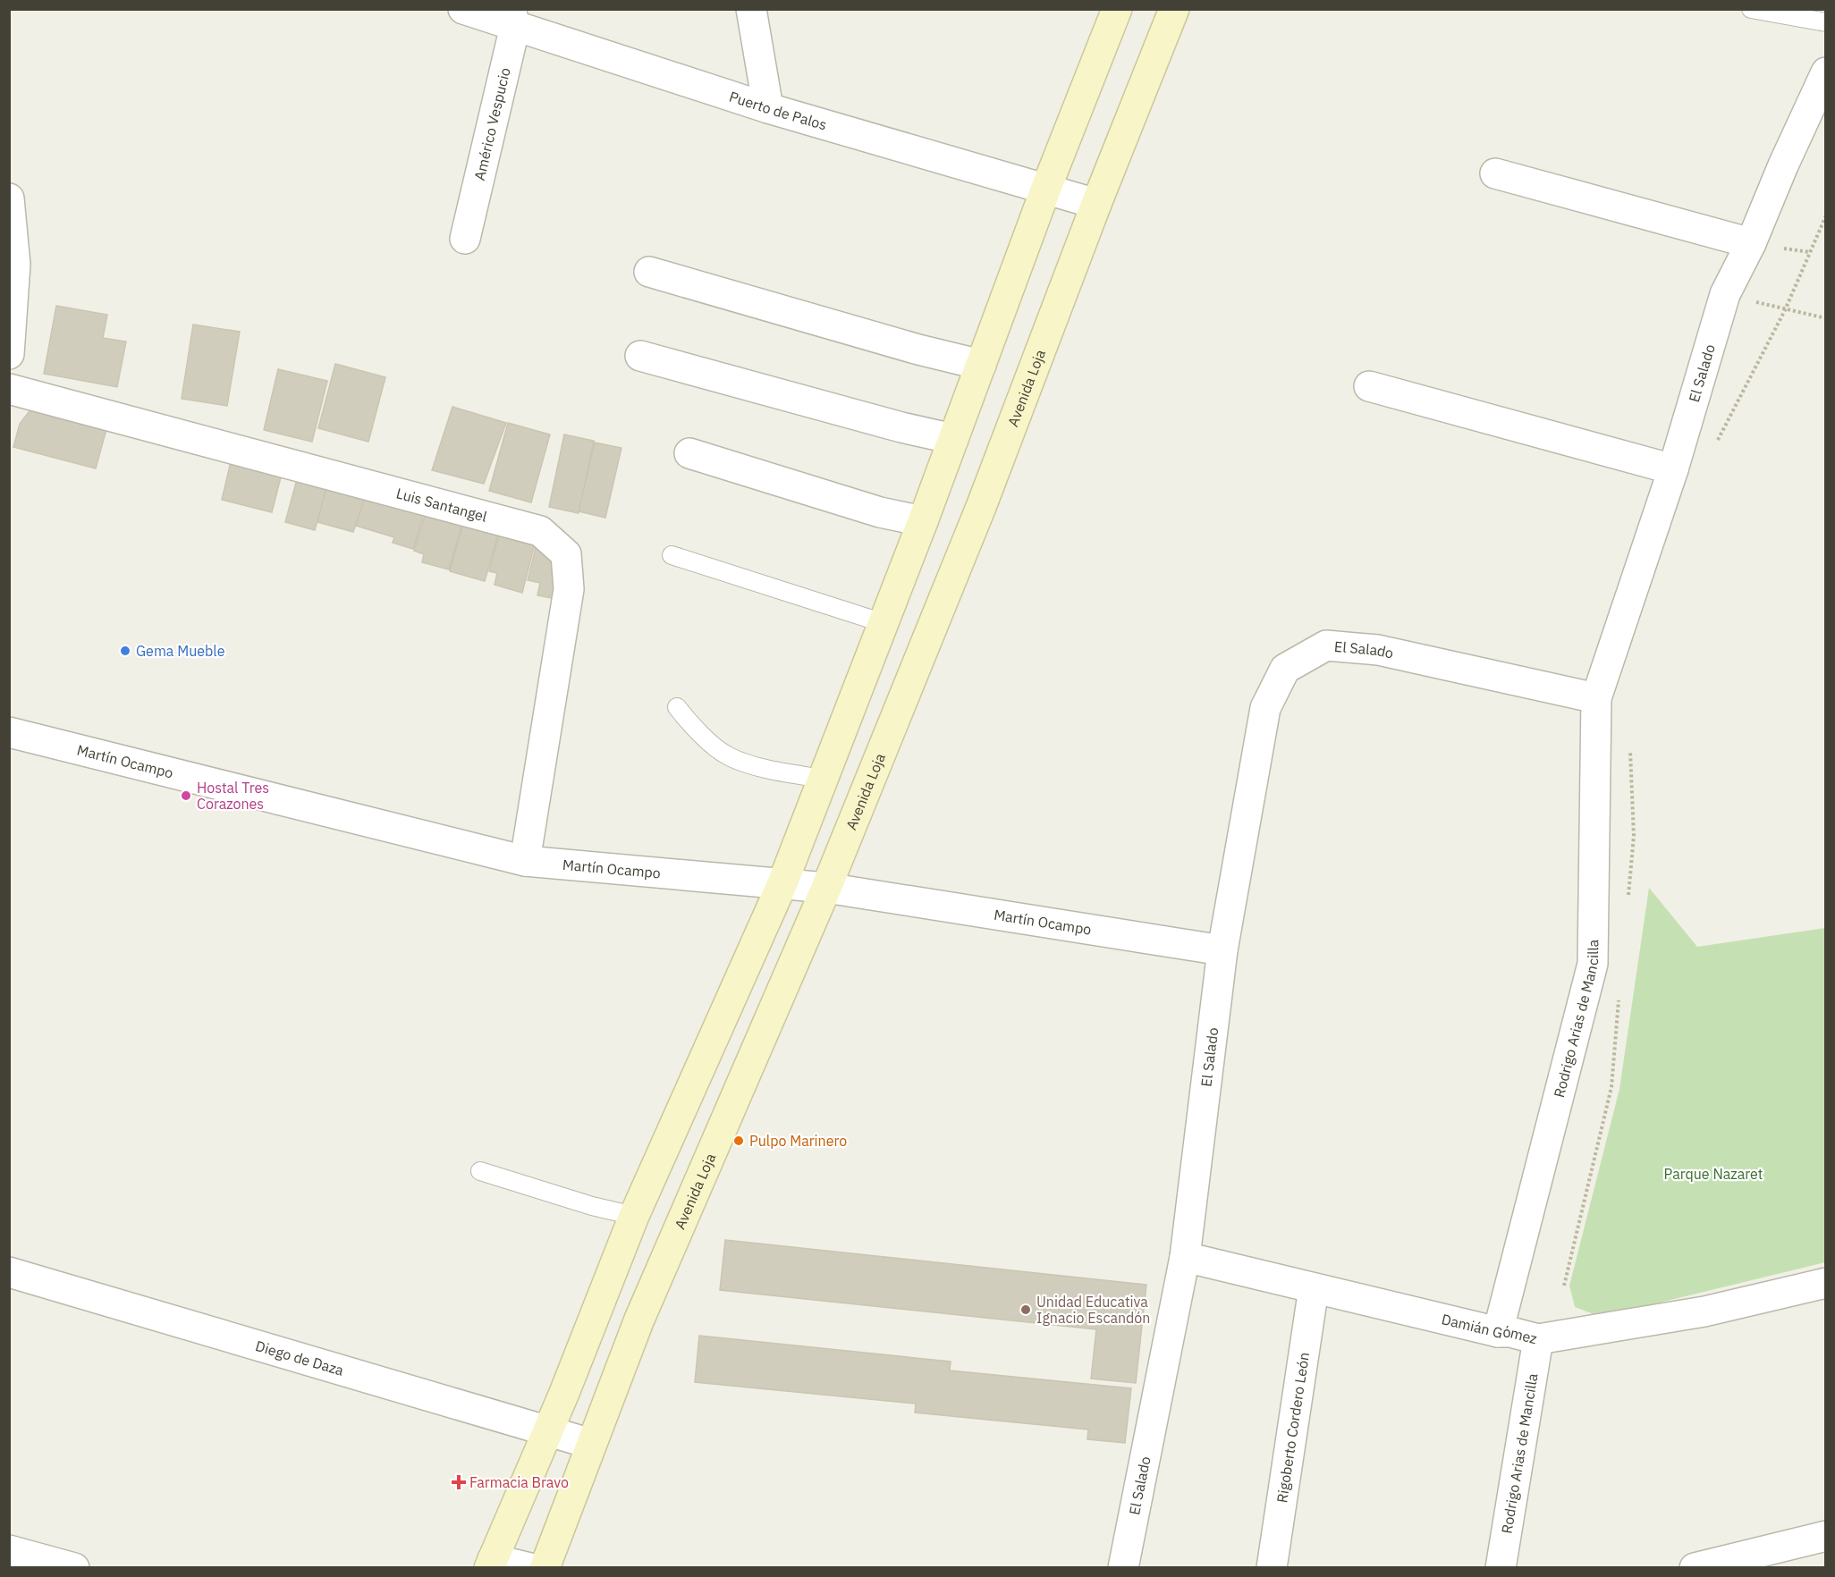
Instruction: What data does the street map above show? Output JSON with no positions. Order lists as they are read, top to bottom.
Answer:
{
  "streets": {
    "main road": ["Avenida Loja"],
    "street": [
      "Puerto de Palos",
      "Américo Vespucio",
      "El Salado",
      "Luis Santangel",
      "Martín Ocampo",
      "Rodrigo Arias de Mancilla",
      "Damián Gómez",
      "Diego de Daza",
      "Rigoberto Cordero León"
    ]
  },
  "crossings": [
    ["Puerto de Palos", "Américo Vespucio"],
    ["Puerto de Palos", "Avenida Loja"],
    ["El Salado", "Martín Ocampo"],
    ["El Salado", "Rodrigo Arias de Mancilla"],
    ["El Salado", "Damián Gómez"],
    ["Avenida Loja", "Martín Ocampo"],
    ["Avenida Loja", "Diego de Daza"],
    ["Luis Santangel", "Martín Ocampo"],
    ["Rodrigo Arias de Mancilla", "Damián Gómez"],
    ["Damián Gómez", "Rigoberto Cordero León"]
  ],
  "parks": ["Parque Nazaret"],
  "places": {
    "other": [
      "Gema Mueble",
      "Hostal Tres Corazones",
      "Pulpo Marinero",
      "Unidad Educativa Ignacio Escandón"
    ],
    "health": ["Farmacia Bravo"]
  }
}
